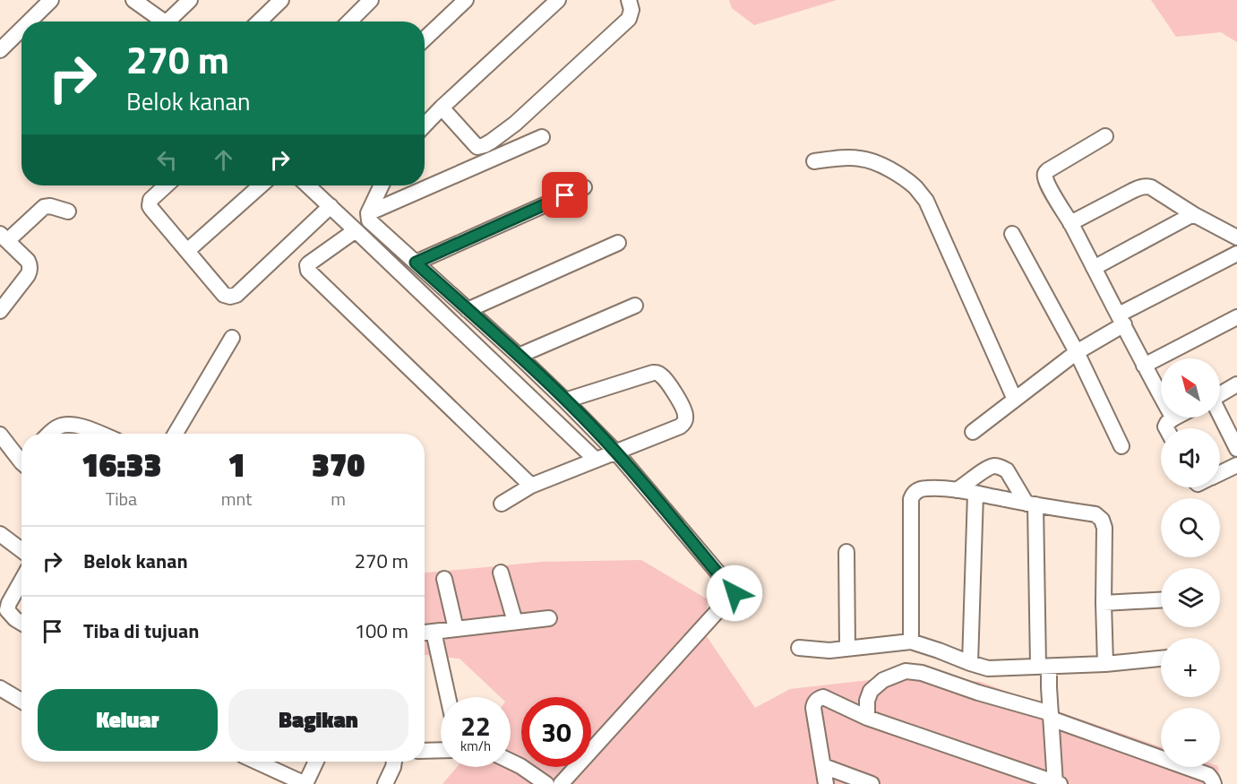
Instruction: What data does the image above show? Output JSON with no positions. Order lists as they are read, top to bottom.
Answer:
{
  "north": "top left",
  "page": {
    "turn": ["270 m", "Belok kanan"],
    "map_buttons": ["+", "−"],
    "eta": [
      "16:33",
      "Tiba",
      "1",
      "mnt",
      "370",
      "m"
    ],
    "list": [
      {
        "name": "Belok kanan",
        "value": "270 m"
      },
      {
        "name": "Tiba di tujuan",
        "value": "100 m"
      }
    ],
    "buttons": ["Keluar", "Bagikan"],
    "speed": "22 km/h",
    "limit": "30"
  }
}
